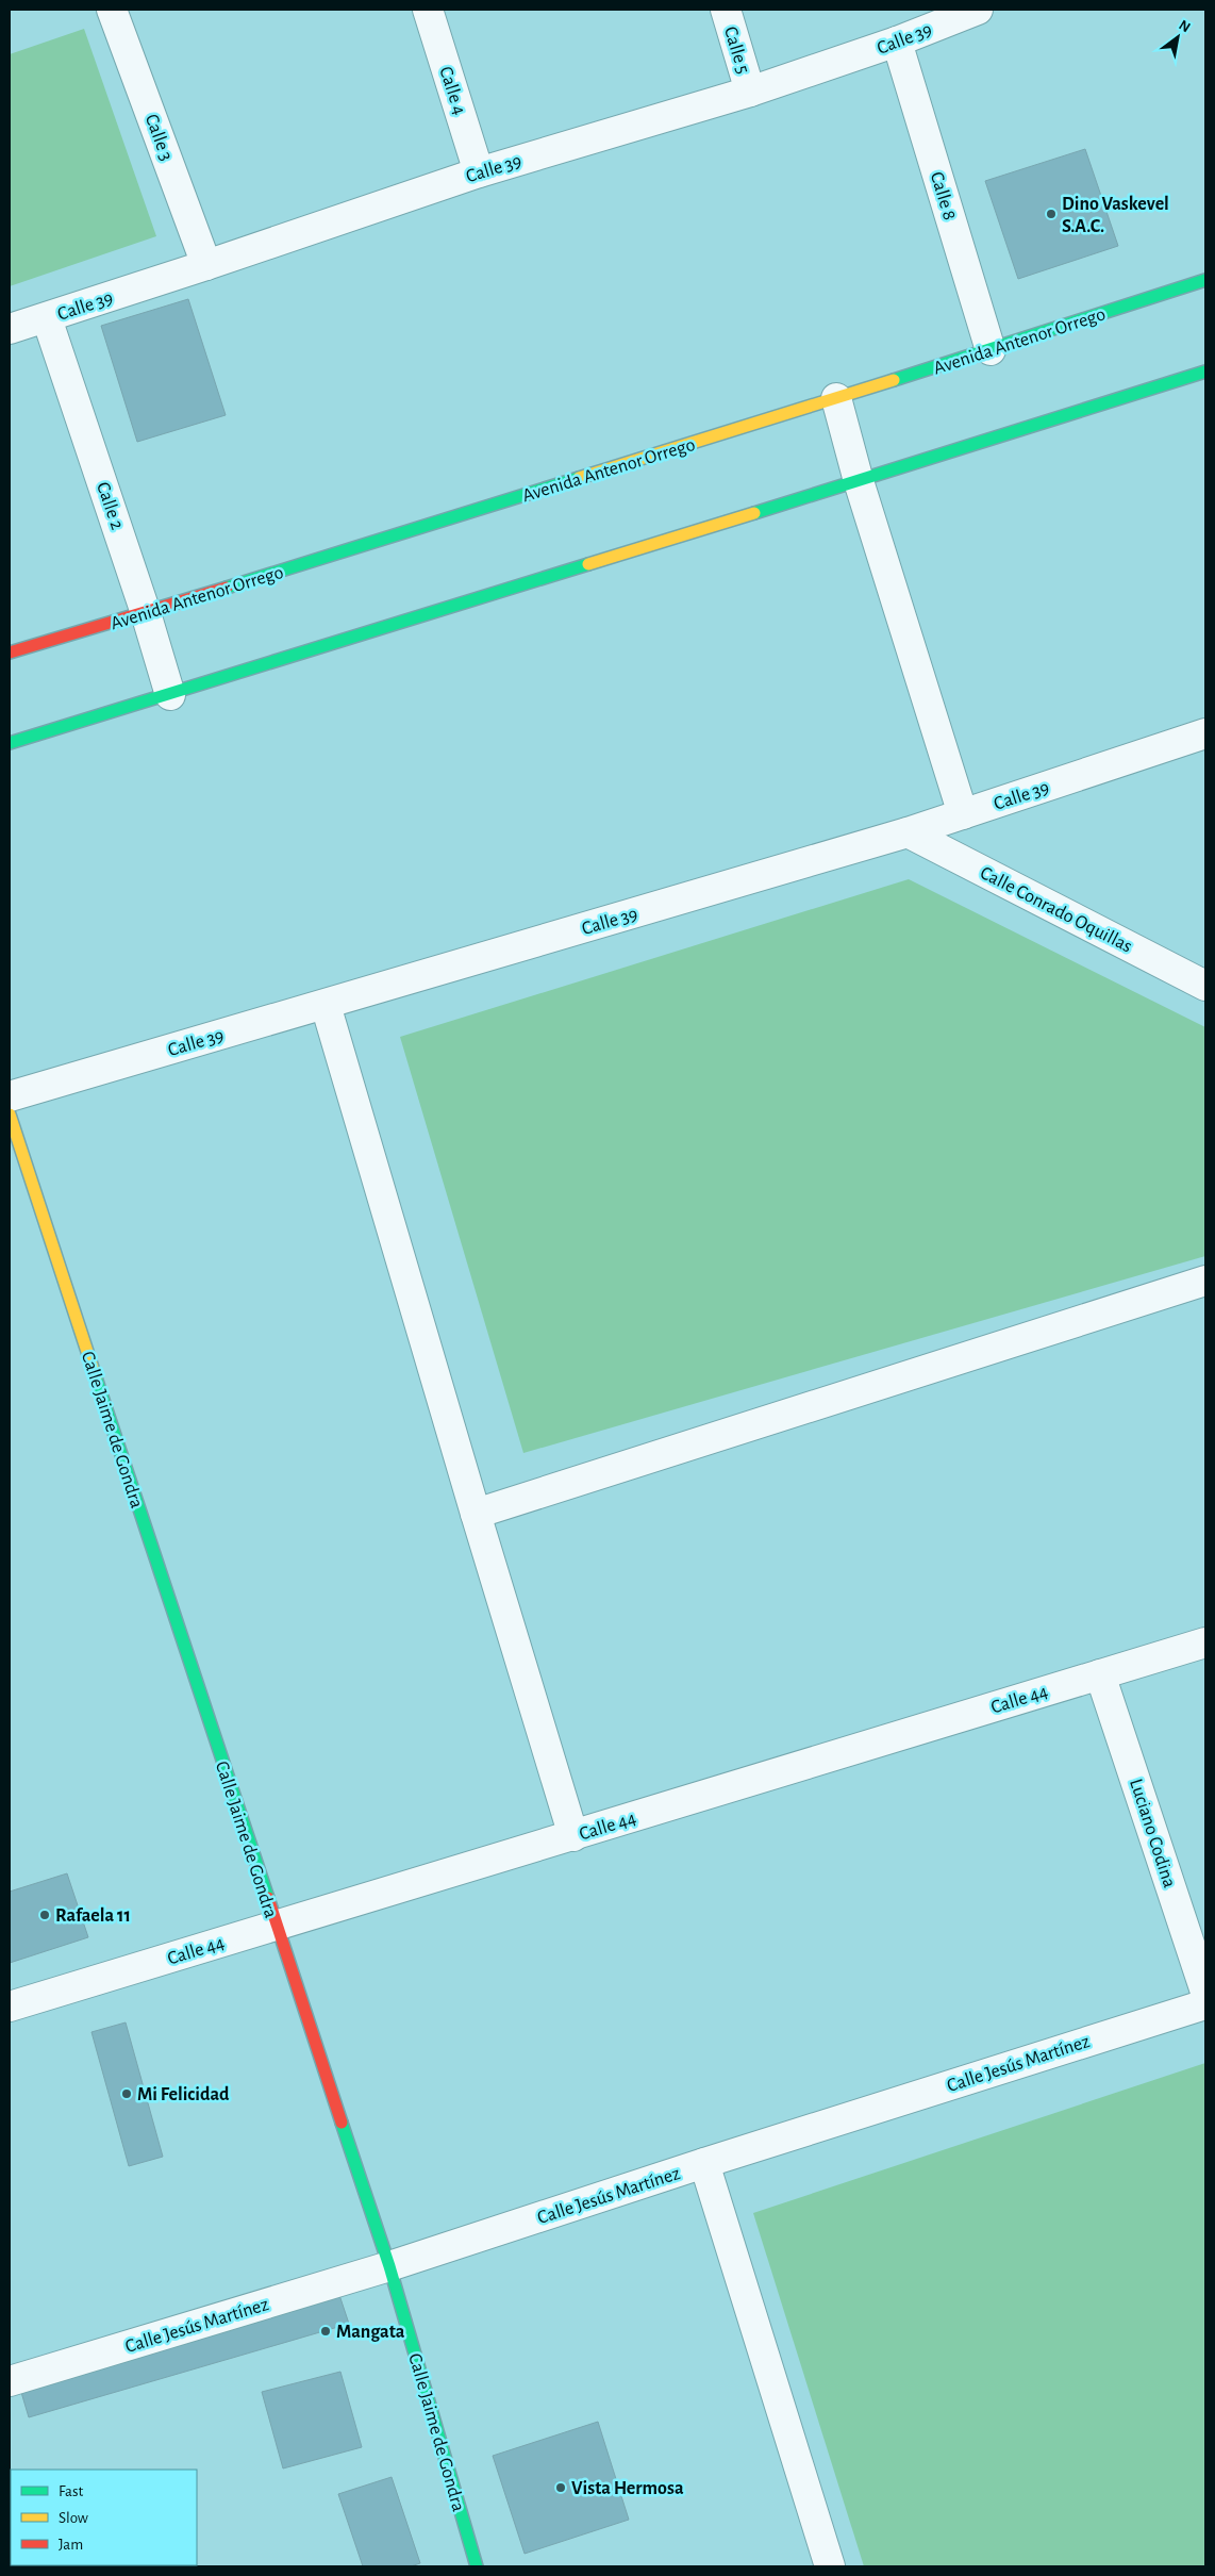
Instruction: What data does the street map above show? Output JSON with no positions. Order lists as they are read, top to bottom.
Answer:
{
  "streets": {
    "street": [
      "Calle 39",
      "Calle 5",
      "Calle 4",
      "Calle 3",
      "Calle 8",
      "Avenida Antenor Orrego",
      "Calle 2",
      "Calle Conrado Oquillas",
      "Calle Jaime de Gondra",
      "Calle 44",
      "Luciano Codina",
      "Calle Jesús Martínez"
    ]
  },
  "crossings": [
    ["Calle 39", "Calle 5"],
    ["Calle 39", "Calle 4"],
    ["Calle 39", "Calle 3"],
    ["Calle 39", "Calle 8"],
    ["Calle 39", "Calle 2"],
    ["Calle 39", "Calle Conrado Oquillas"],
    ["Calle 8", "Avenida Antenor Orrego"],
    ["Avenida Antenor Orrego", "Calle 2"],
    ["Calle Jaime de Gondra", "Calle 44"],
    ["Calle Jaime de Gondra", "Calle Jesús Martínez"],
    ["Calle 44", "Luciano Codina"]
  ],
  "places": [
    "Dino Vaskevel S.A.C.",
    "Rafaela 11",
    "Mi Felicidad",
    "Mangata",
    "Vista Hermosa"
  ],
  "legend": ["Fast", "Slow", "Jam"],
  "north": "top right"
}
